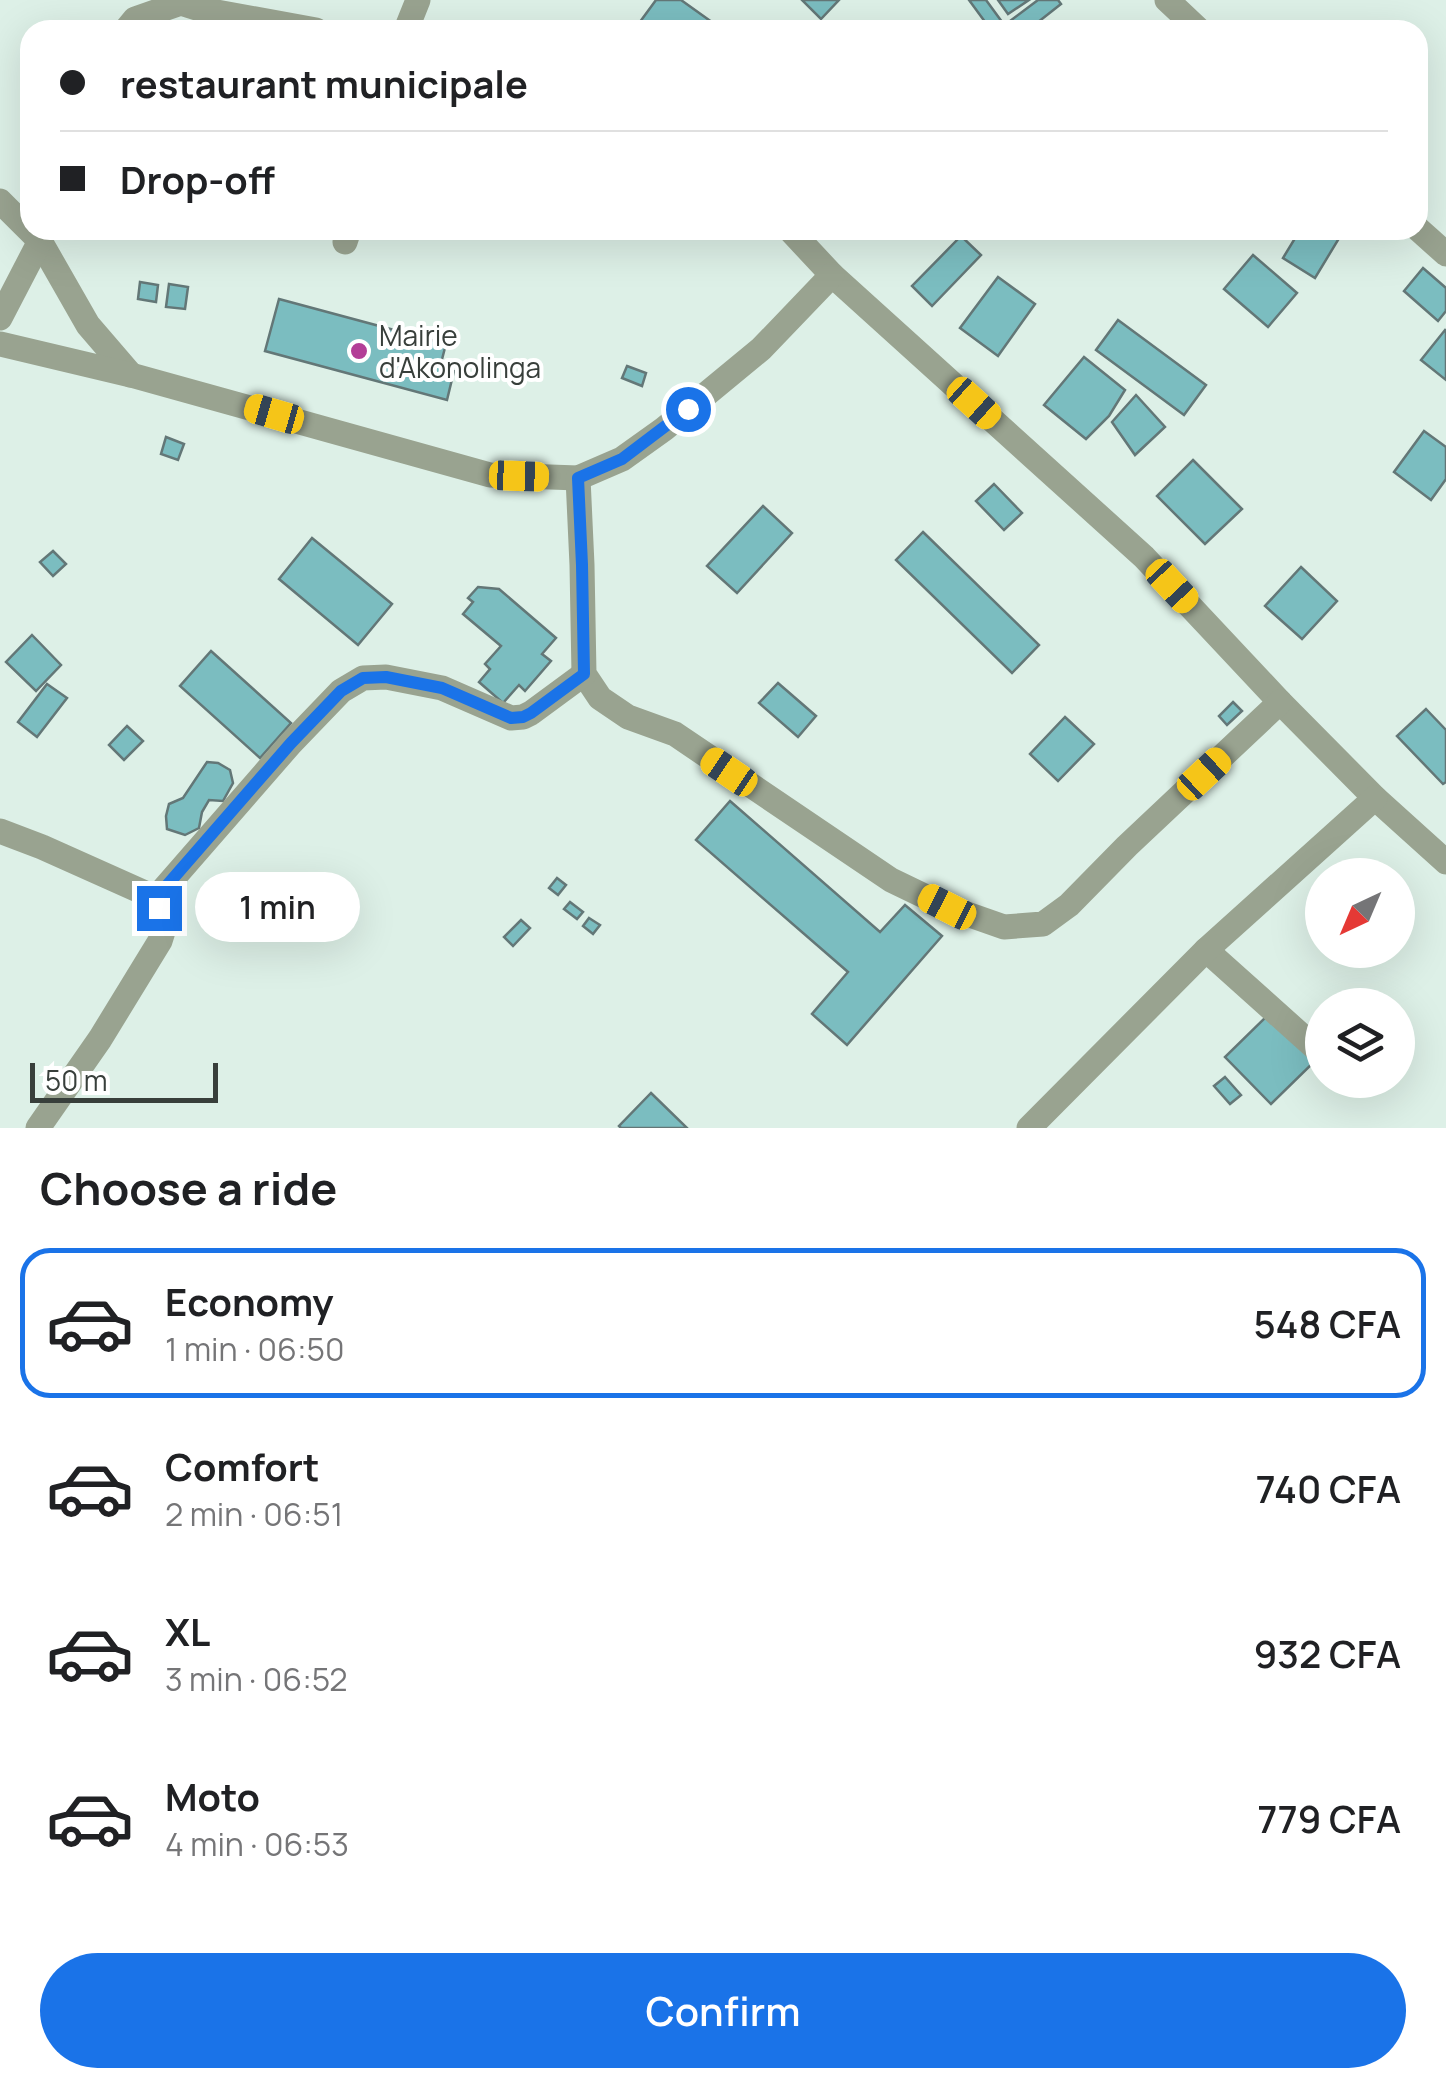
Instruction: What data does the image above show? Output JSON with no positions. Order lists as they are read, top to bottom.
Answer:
{
  "places": ["Mairie d'Akonolinga"],
  "scale_bar": "50 m",
  "north": "bottom left",
  "page": {
    "banner": ["restaurant municipale", "Drop-off"],
    "bubble": "1 min",
    "scale": "50 m",
    "heading": "Choose a ride",
    "list": [
      {
        "name": "Economy",
        "note": "1 min · 06:50",
        "value": "548 CFA"
      },
      {
        "name": "Comfort",
        "note": "2 min · 06:51",
        "value": "740 CFA"
      },
      {
        "name": "XL",
        "note": "3 min · 06:52",
        "value": "932 CFA"
      },
      {
        "name": "Moto",
        "note": "4 min · 06:53",
        "value": "779 CFA"
      }
    ],
    "buttons": "Confirm"
  }
}
